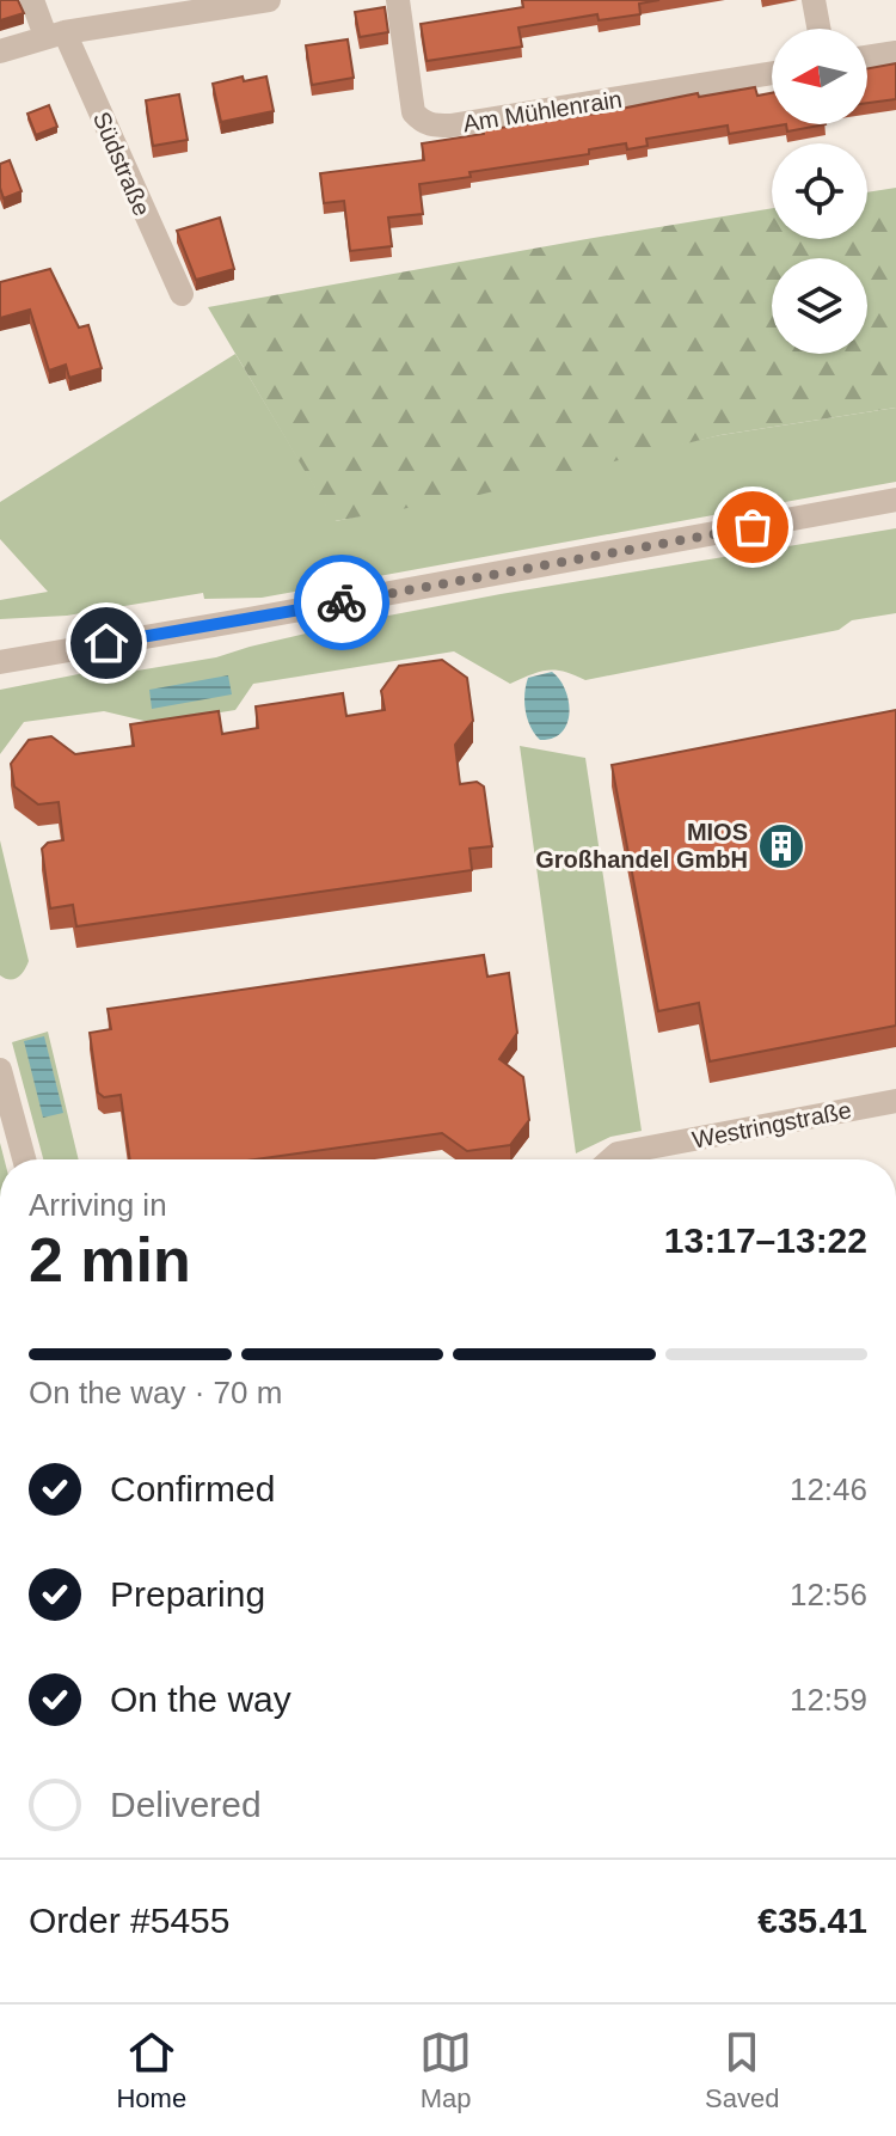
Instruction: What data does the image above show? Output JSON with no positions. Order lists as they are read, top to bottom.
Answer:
{
  "streets": {
    "street": ["Am Mühlenrain", "Südstraße", "Westringstraße"]
  },
  "places": {
    "building": ["MIOS Großhandel GmbH"]
  },
  "north": "left",
  "page": {
    "heading": ["2 min", "Arriving in", "13:17–13:22"],
    "panel": ["Order #5455", "€35.41"],
    "bar": "On the way · 70 m",
    "list": [
      ["Confirmed", "12:46"],
      ["Preparing", "12:56"],
      ["On the way", "12:59"],
      "Delivered"
    ],
    "tabs": ["Home", "Map", "Saved"]
  }
}
